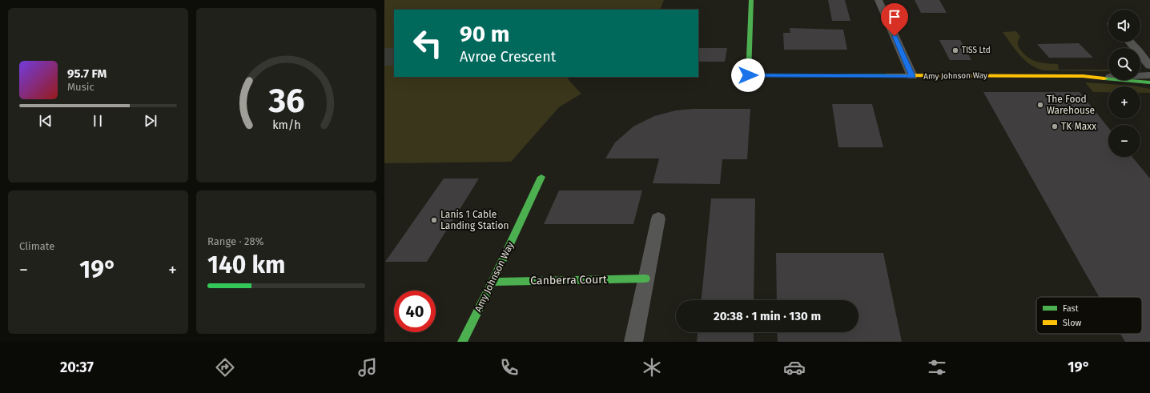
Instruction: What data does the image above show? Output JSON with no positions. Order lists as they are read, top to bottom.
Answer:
{
  "streets": {
    "street": ["Amy Johnson Way", "Canberra Court"]
  },
  "crossings": [
    ["Amy Johnson Way", "Canberra Court"]
  ],
  "places": [
    "TISS Ltd",
    "The Food Warehouse",
    "TK Maxx",
    "Lanis 1 Cable Landing Station"
  ],
  "legend": ["Fast", "Slow"],
  "page": {
    "map_buttons": ["+", "−"],
    "turn": ["90 m", "Avroe Crescent"],
    "song": ["95.7 FM", "Music"],
    "tile": [
      "Climate",
      ["Range · 28%", "140 km"]
    ],
    "heat": ["−", "19°", "+"],
    "limit": "40",
    "trip": "20:38 · 1 min · 130 m",
    "tabs": ["20:37", "19°"],
    "gauge": ["36", "km/h"]
  }
}
